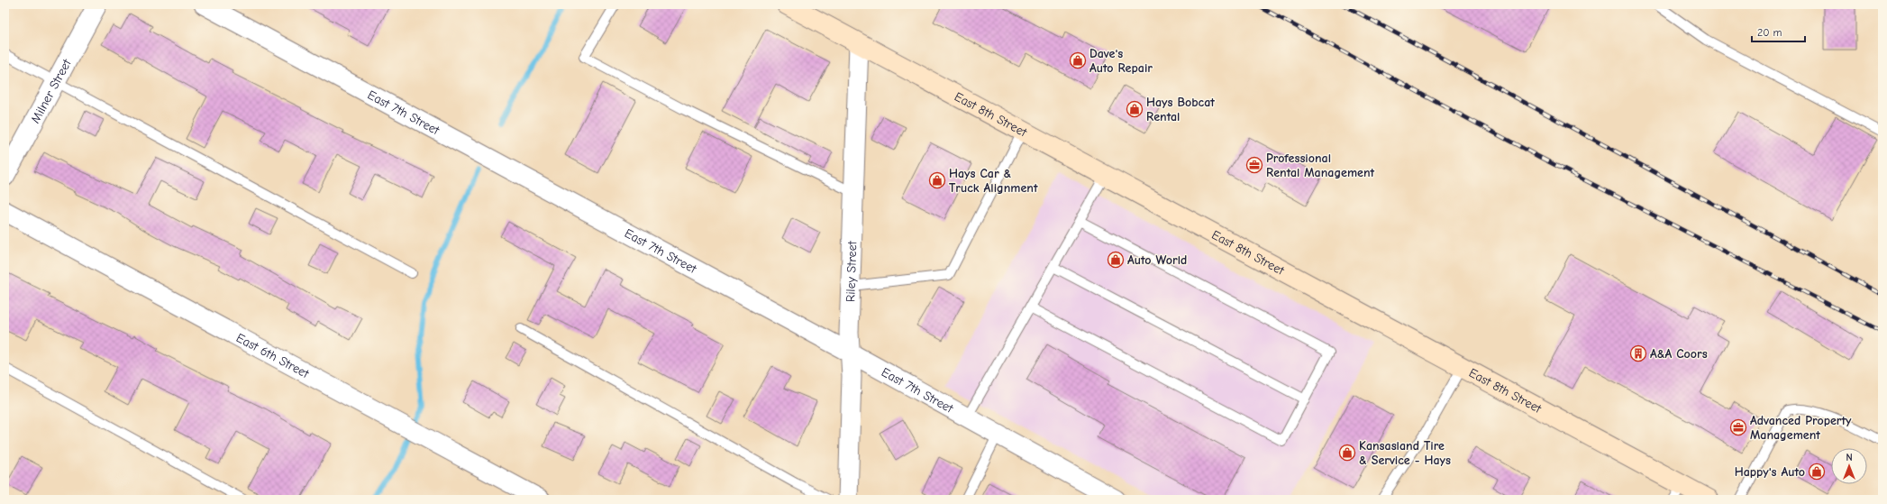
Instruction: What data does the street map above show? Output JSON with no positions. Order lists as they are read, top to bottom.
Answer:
{
  "streets": {
    "main road": ["East 8th Street"],
    "street": [
      "Milner Street",
      "East 7th Street",
      "Riley Street",
      "East 6th Street"
    ]
  },
  "crossings": [
    ["East 7th Street", "Riley Street"],
    ["East 8th Street", "Riley Street"]
  ],
  "places": {
    "shop": [
      "Dave's Auto Repair",
      "Hays Bobcat Rental",
      "Hays Car & Truck Alignment",
      "Auto World",
      "Kansasland Tire & Service - Hays",
      "Happy's Auto"
    ],
    "office": ["Professional Rental Management", "Advanced Property Management"],
    "building": ["A&A Coors"]
  },
  "scale_bar": "20 m",
  "north": "top"
}
